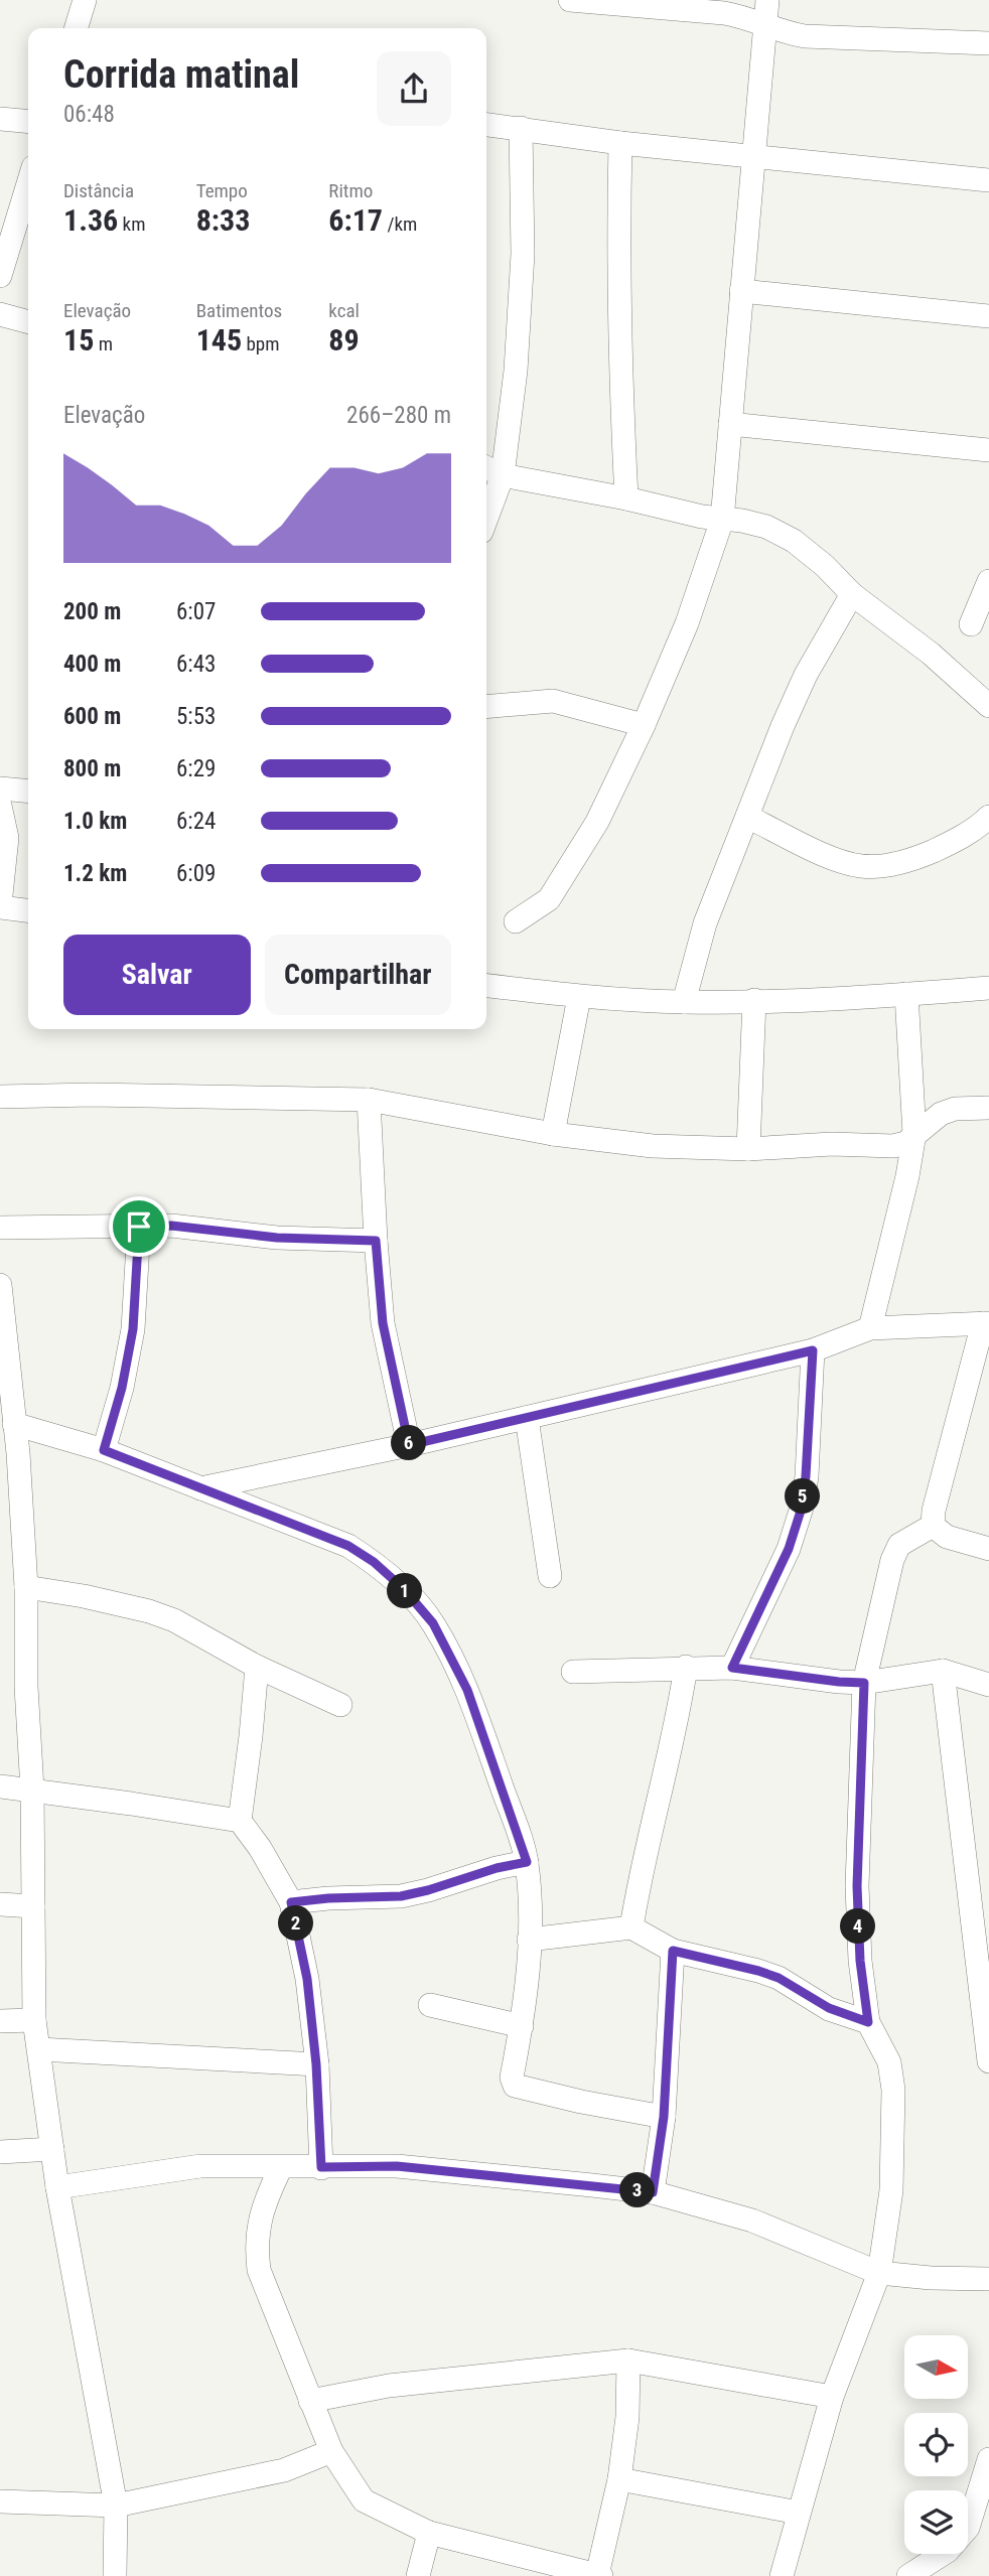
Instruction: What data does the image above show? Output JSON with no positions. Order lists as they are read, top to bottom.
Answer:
{
  "north": "right",
  "page": {
    "heading": ["Corrida matinal", "06:48"],
    "stats": [
      ["Distância", "1.36 km"],
      ["Tempo", "8:33"],
      ["Ritmo", "6:17 /km"],
      ["Elevação", "15 m"],
      ["Batimentos", "145 bpm"],
      ["kcal", "89"]
    ],
    "chart": ["Elevação", "266–280 m"],
    "list": [
      {
        "name": "200 m",
        "note": "6:07"
      },
      {
        "name": "400 m",
        "note": "6:43"
      },
      {
        "name": "600 m",
        "note": "5:53"
      },
      {
        "name": "800 m",
        "note": "6:29"
      },
      {
        "name": "1.0 km",
        "note": "6:24"
      },
      {
        "name": "1.2 km",
        "note": "6:09"
      }
    ],
    "buttons": ["Salvar", "Compartilhar"],
    "pins": [
      "6",
      "5",
      "1",
      "2",
      "4",
      "3"
    ]
  }
}
